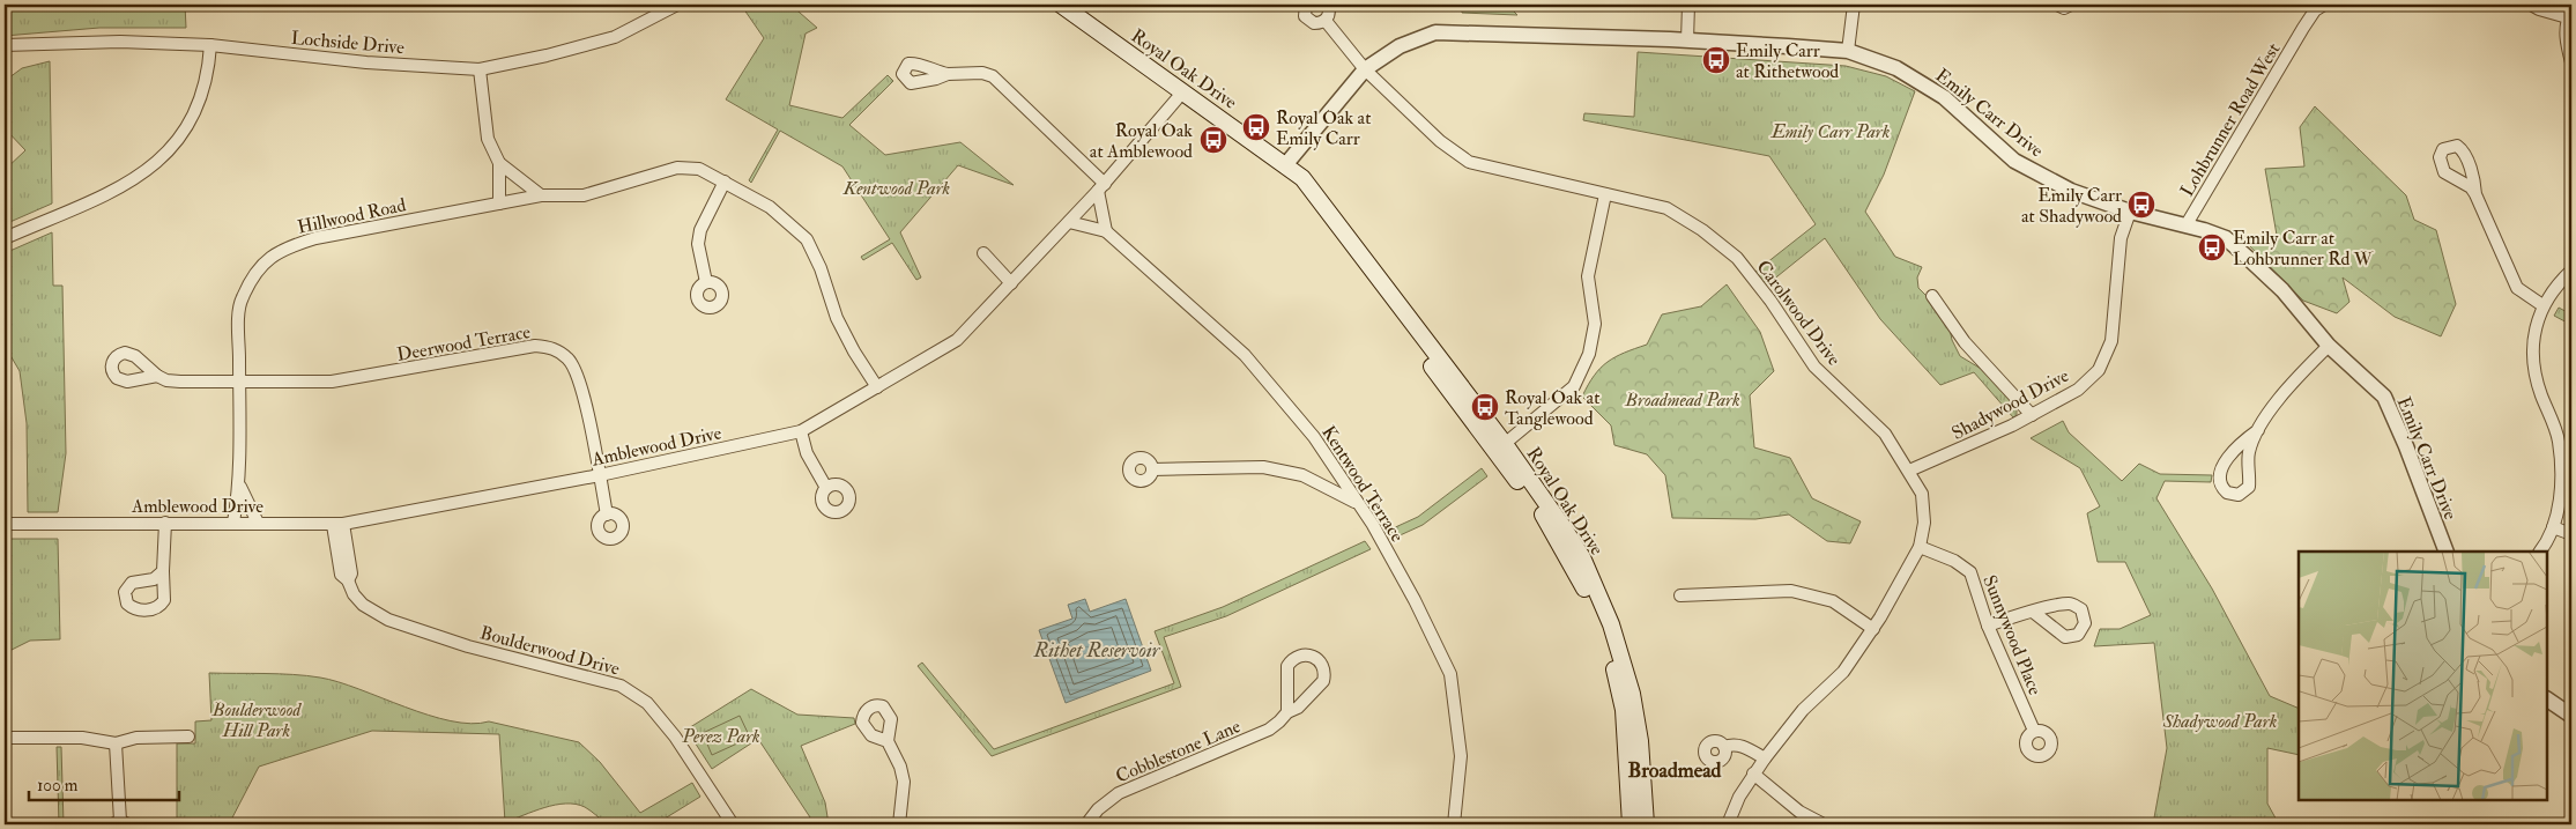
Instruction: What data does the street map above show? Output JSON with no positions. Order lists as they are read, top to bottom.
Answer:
{
  "streets": {
    "main road": ["Royal Oak Drive"],
    "street": [
      "Lochside Drive",
      "Emily Carr Drive",
      "Lohbrunner Road West",
      "Hillwood Road",
      "Carolwood Drive",
      "Deerwood Terrace",
      "Shadywood Drive",
      "Amblewood Drive",
      "Kentwood Terrace",
      "Sunnywood Place",
      "Boulderwood Drive",
      "Cobblestone Lane"
    ]
  },
  "crossings": [
    ["Royal Oak Drive", "Emily Carr Drive"],
    ["Royal Oak Drive", "Amblewood Drive"],
    ["Emily Carr Drive", "Lohbrunner Road West"],
    ["Emily Carr Drive", "Carolwood Drive"],
    ["Emily Carr Drive", "Shadywood Drive"],
    ["Hillwood Road", "Deerwood Terrace"],
    ["Hillwood Road", "Amblewood Drive"],
    ["Carolwood Drive", "Shadywood Drive"],
    ["Carolwood Drive", "Sunnywood Place"],
    ["Deerwood Terrace", "Amblewood Drive"],
    ["Amblewood Drive", "Kentwood Terrace"],
    ["Amblewood Drive", "Boulderwood Drive"]
  ],
  "districts": ["Broadmead"],
  "water": ["Rithet Reservoir"],
  "parks": [
    "Emily Carr Park",
    "Kentwood Park",
    "Broadmead Park",
    "Boulderwood Hill Park",
    "Shadywood Park",
    "Perez Park"
  ],
  "places": {
    "bus stop": [
      "Emily Carr at Rithetwood",
      "Royal Oak at Emily Carr",
      "Royal Oak at Amblewood",
      "Emily Carr at Shadywood",
      "Emily Carr at Lohbrunner Rd W",
      "Royal Oak at Tanglewood"
    ]
  },
  "scale_bar": "100 m"
}
